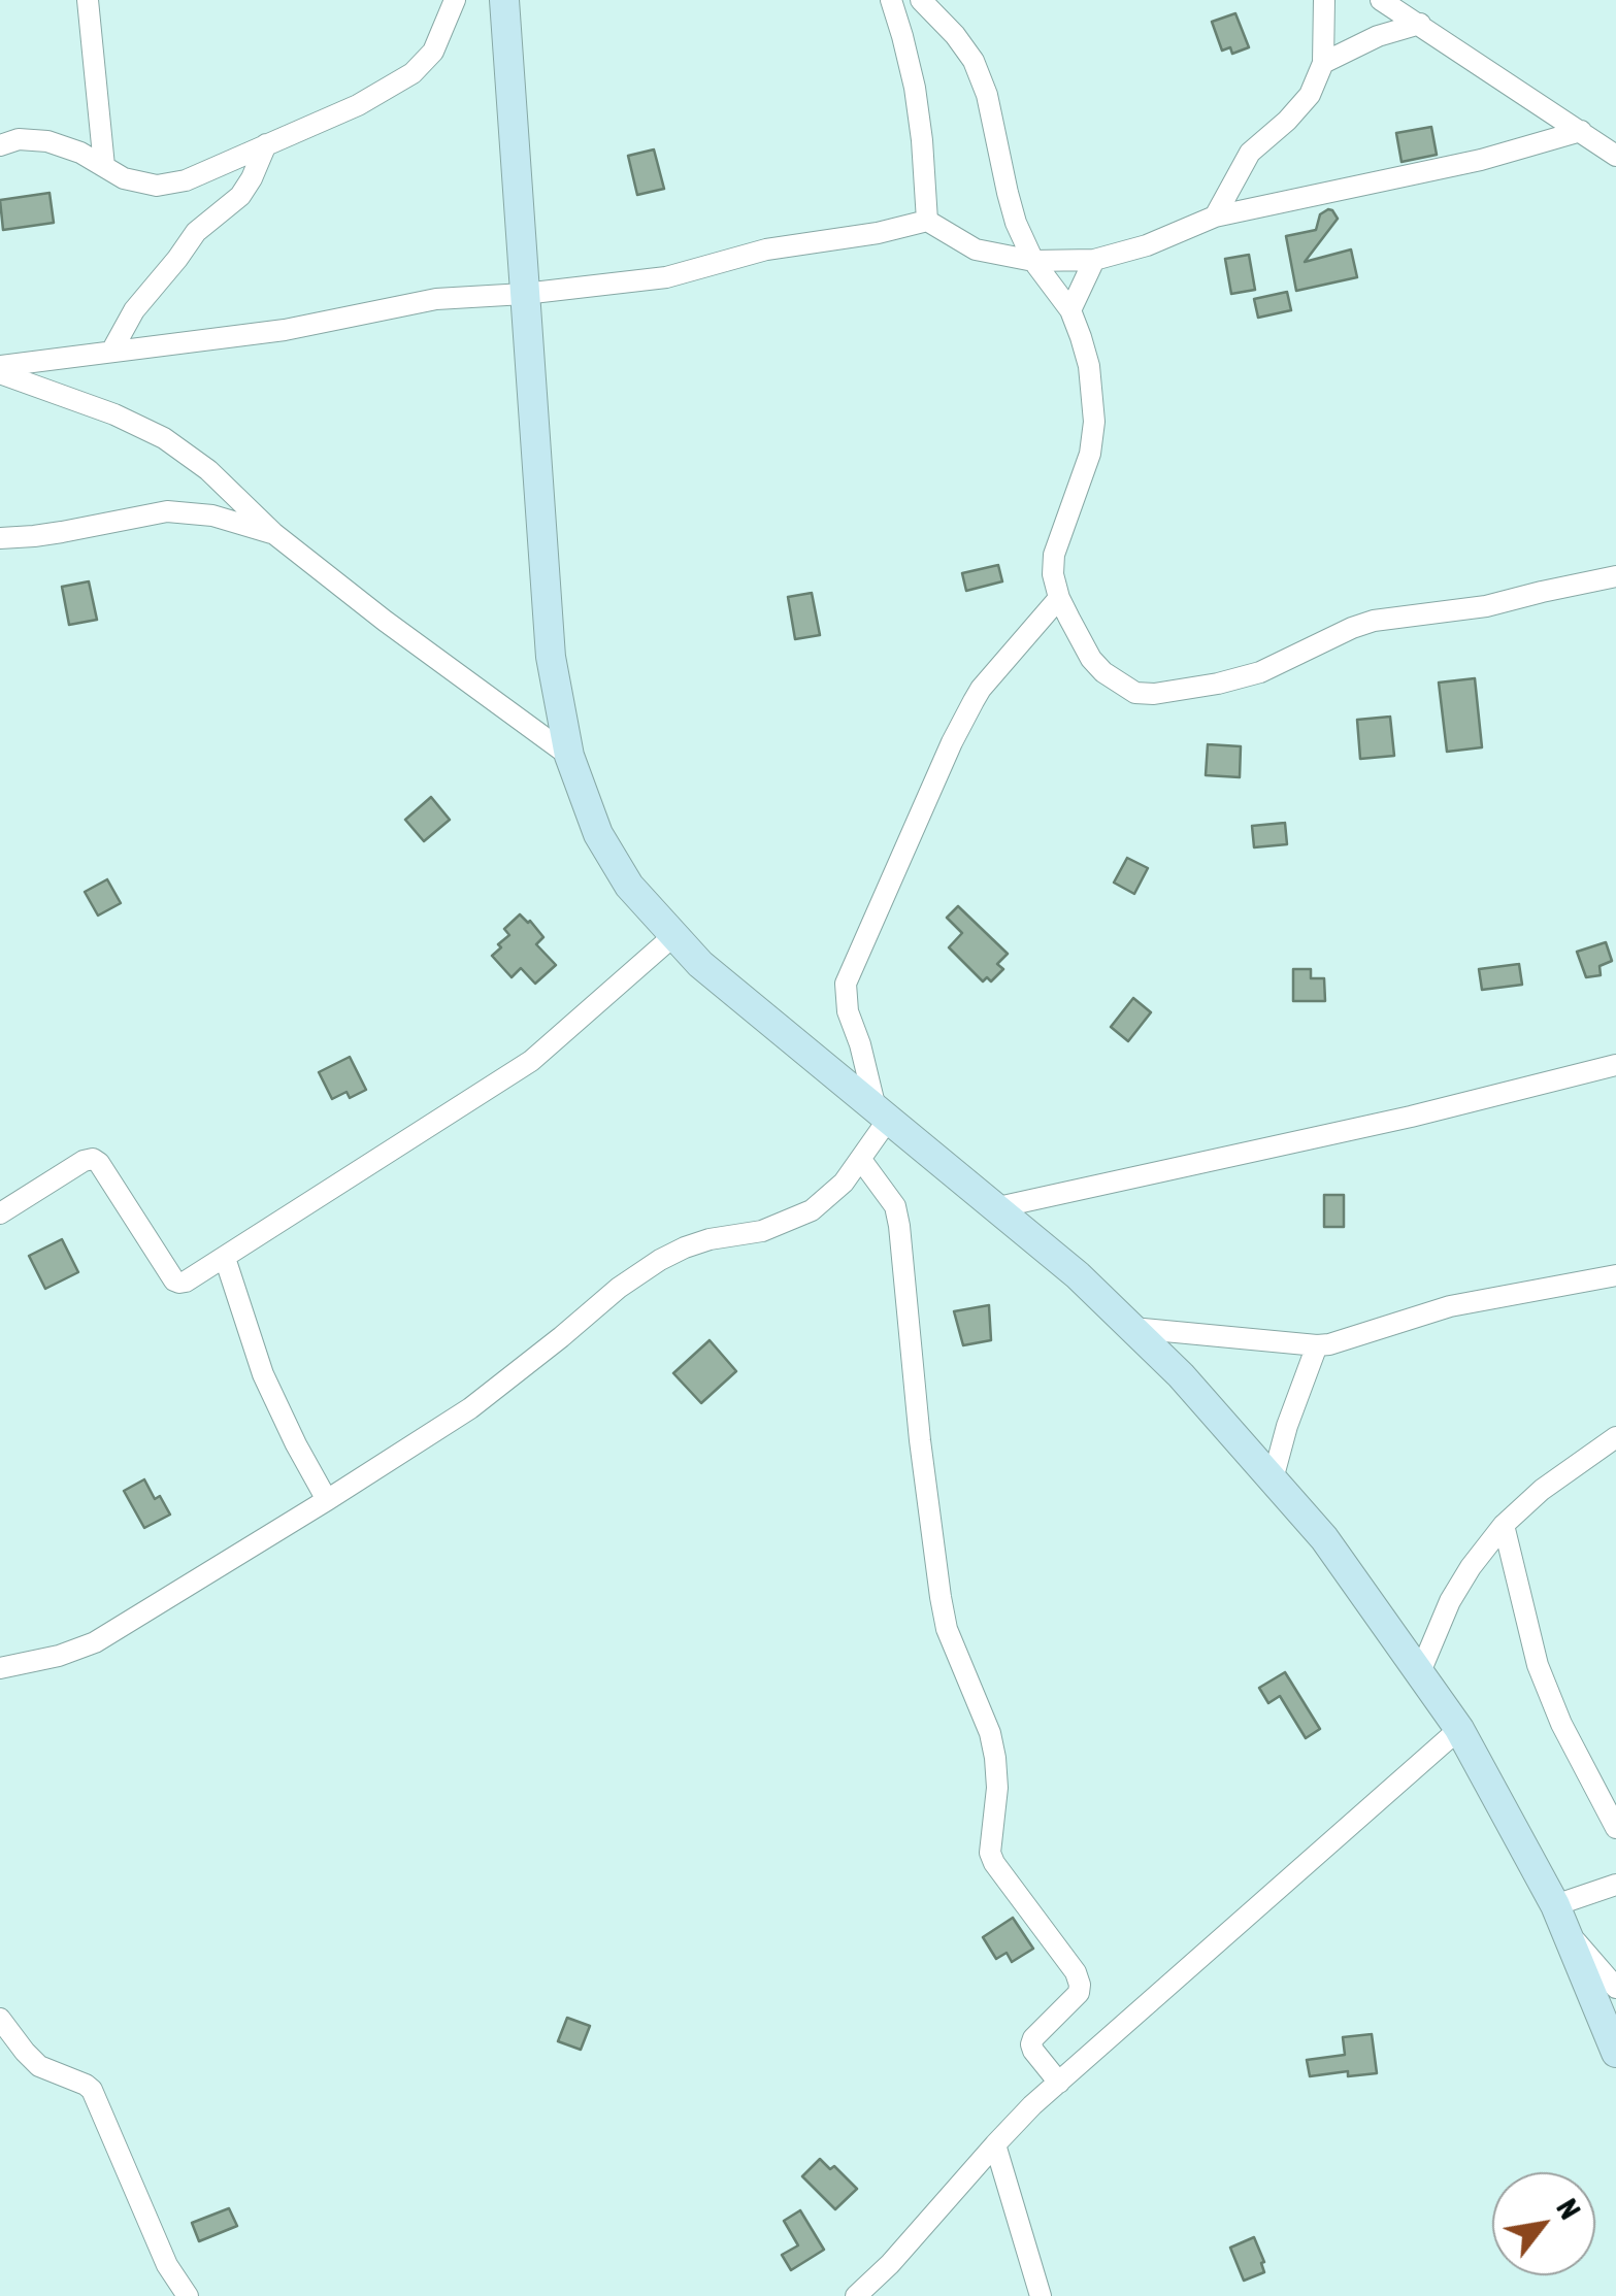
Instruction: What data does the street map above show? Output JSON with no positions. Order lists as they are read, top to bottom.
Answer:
{
  "north": "top right"
}
